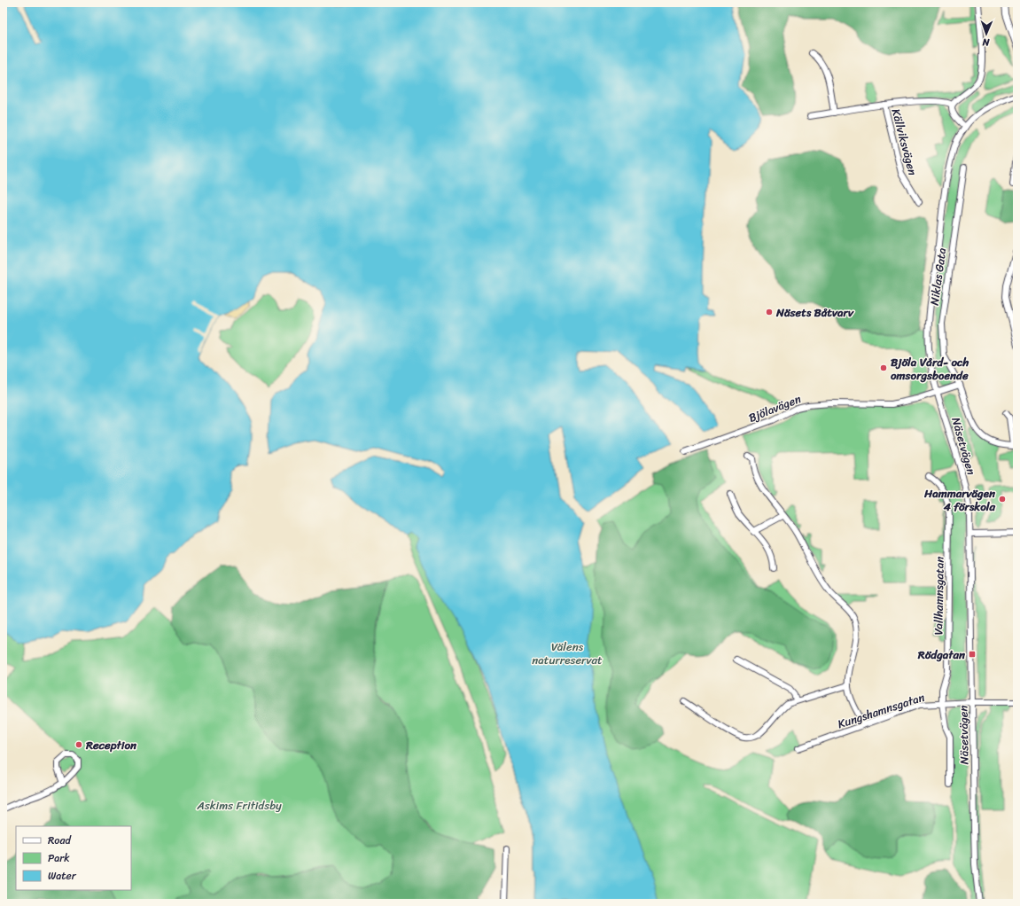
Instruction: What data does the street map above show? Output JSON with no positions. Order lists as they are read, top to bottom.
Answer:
{
  "streets": {
    "street": [
      "Källviksvägen",
      "Niklas Gata",
      "Bjölavägen",
      "Näsetvägen",
      "Vallhamnsgatan",
      "Kungshamnsgatan"
    ]
  },
  "crossings": [
    ["Niklas Gata", "Bjölavägen"],
    ["Bjölavägen", "Näsetvägen"],
    ["Näsetvägen", "Kungshamnsgatan"],
    ["Vallhamnsgatan", "Kungshamnsgatan"]
  ],
  "parks": ["Välens naturreservat", "Askims Fritidsby"],
  "places": {
    "other": [
      "Näsets Båtvarv",
      "Bjöla Vård- och omsorgsboende",
      "Hammarvägen 4 förskola",
      "Reception"
    ],
    "transit": ["Rödgatan"]
  },
  "legend": ["Road", "Park", "Water"],
  "north": "bottom"
}
